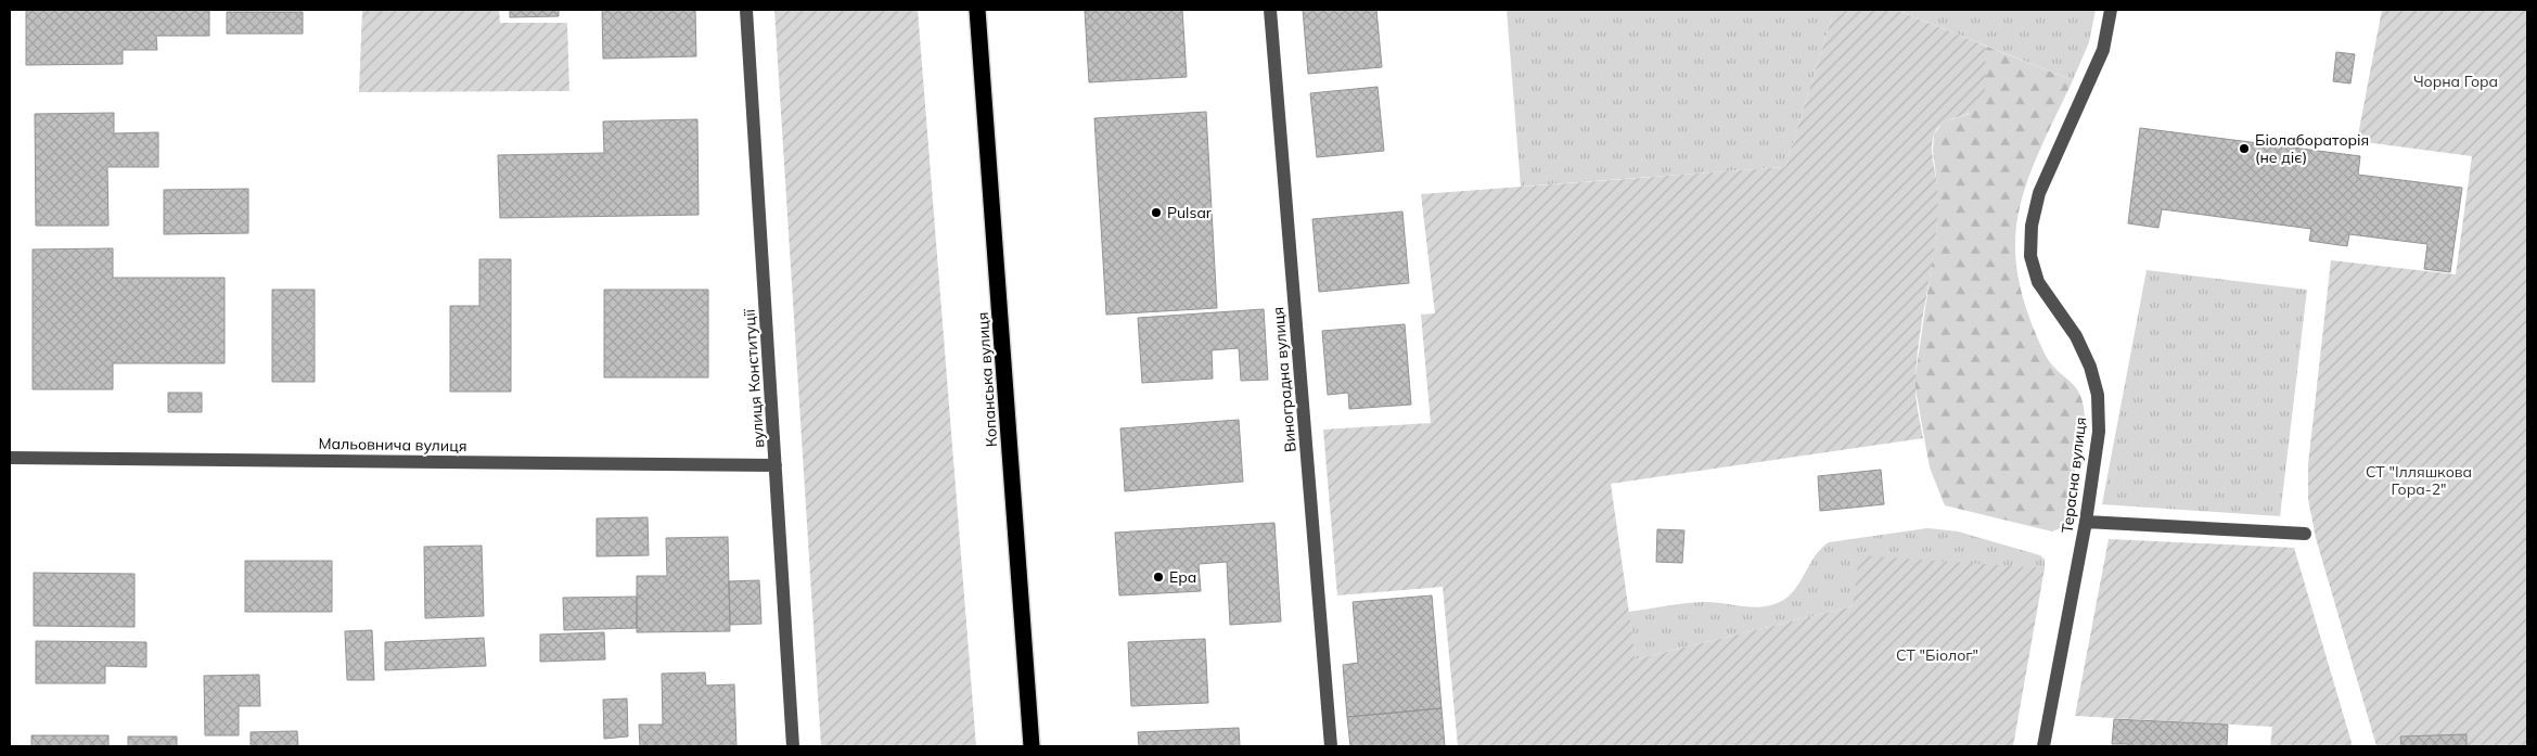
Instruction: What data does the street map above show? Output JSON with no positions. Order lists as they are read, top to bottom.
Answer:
{
  "streets": {
    "highway": ["Копанська вулиця"],
    "street": [
      "вулиця Конституції",
      "Виноградна вулиця",
      "Мальовнича вулиця",
      "Терасна вулиця"
    ]
  },
  "crossings": [
    ["вулиця Конституції", "Мальовнича вулиця"]
  ],
  "parks": ["Чорна Гора", "СТ \"Ілляшкова Гора-2\"", "СТ \"Біолог\""],
  "places": ["Біолабораторія (не діє)", "Pulsar", "Ера"]
}
